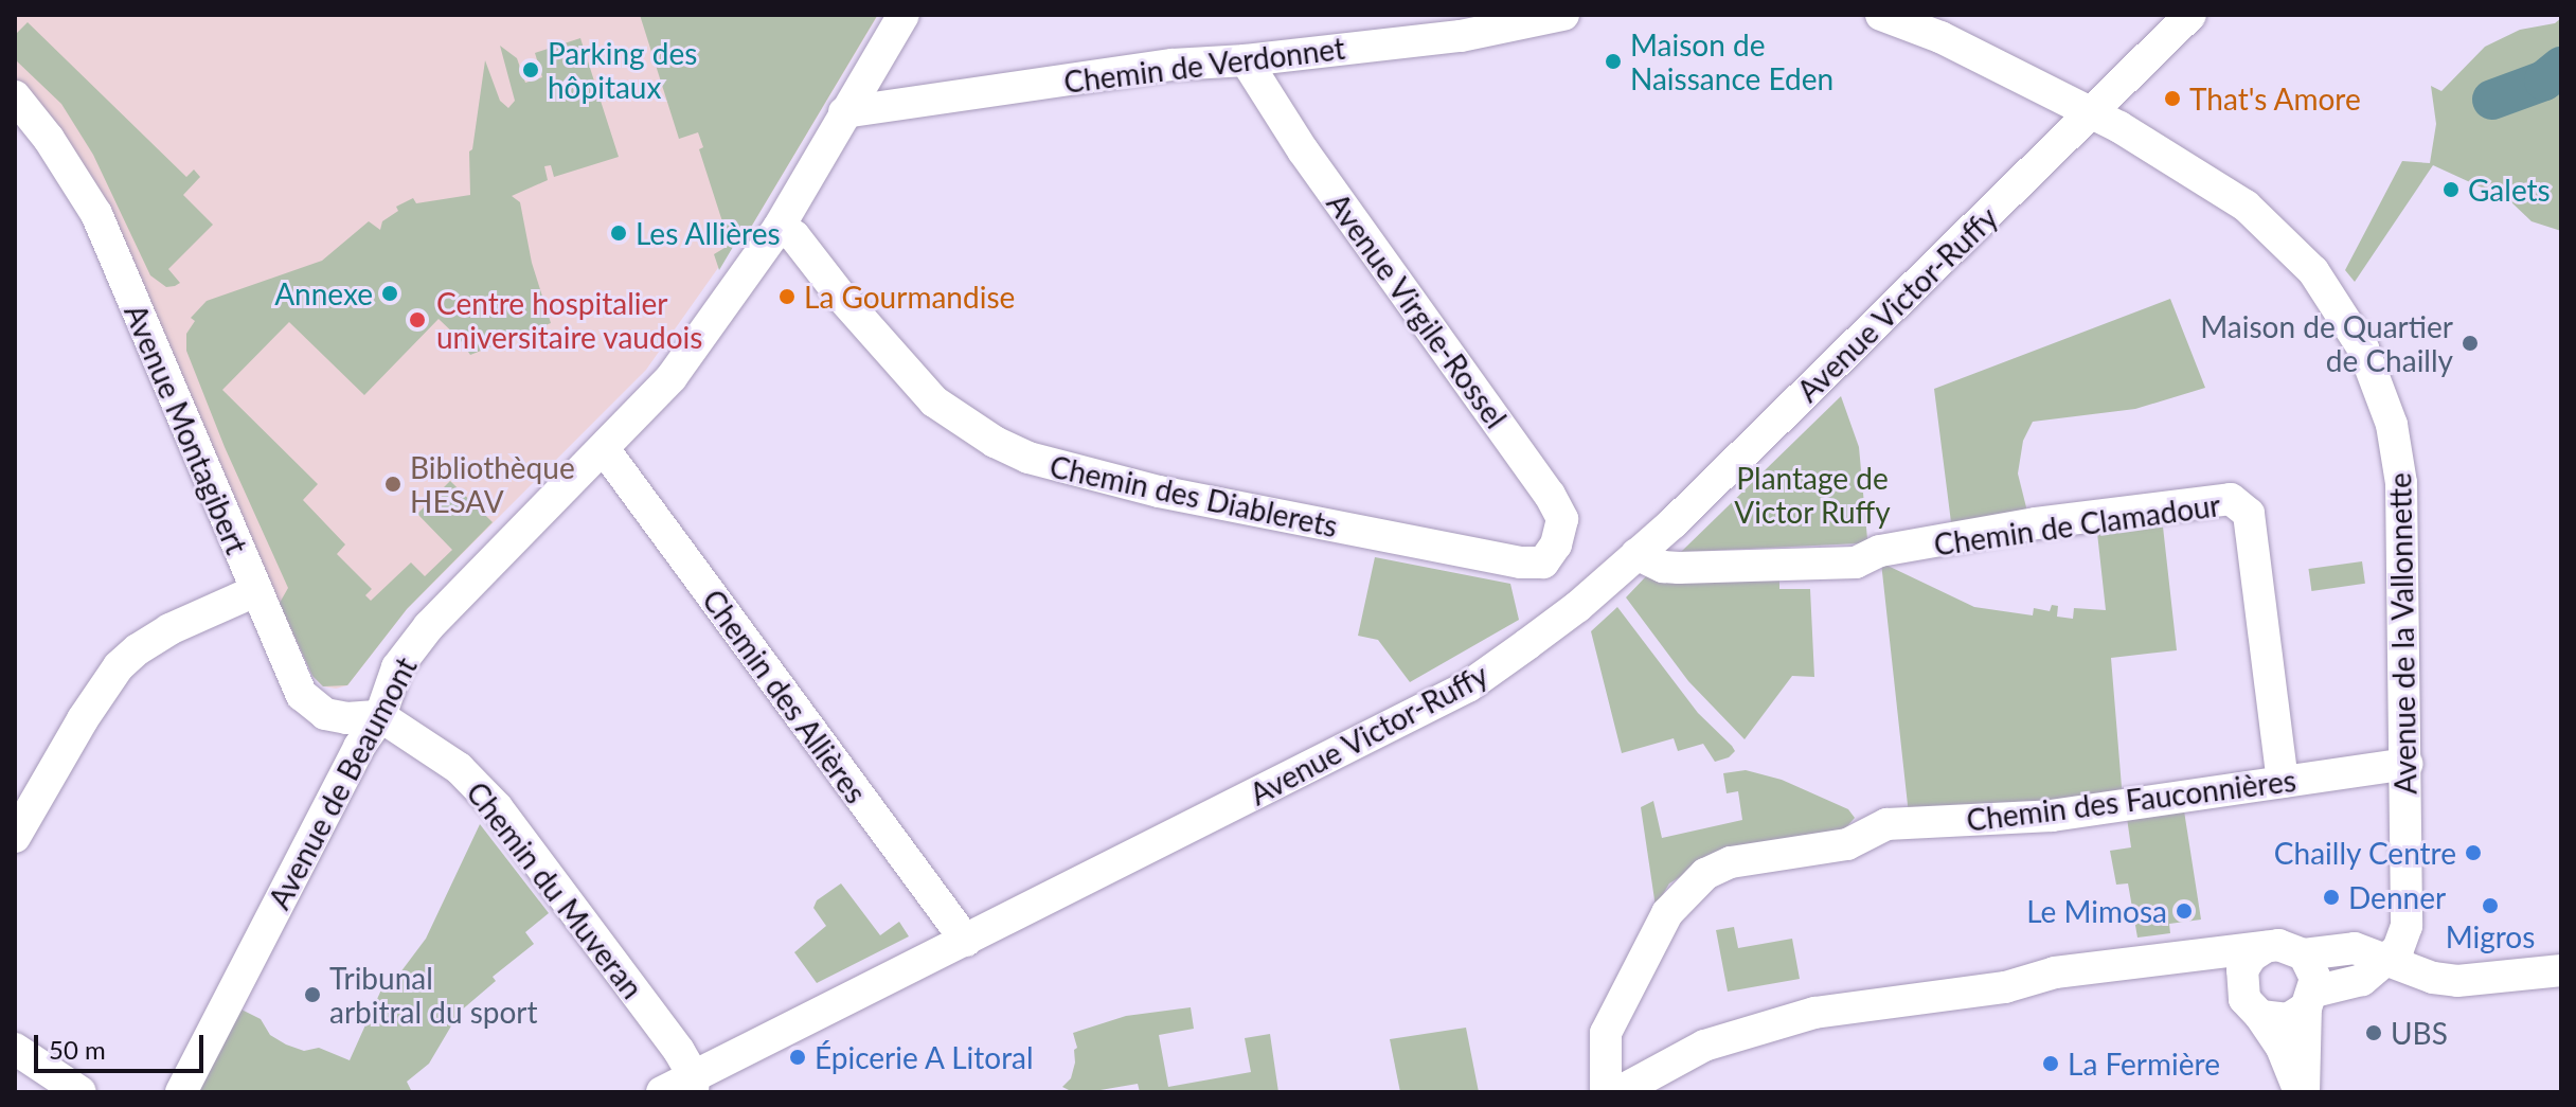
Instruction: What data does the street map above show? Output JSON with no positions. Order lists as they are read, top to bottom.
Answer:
{
  "streets": {
    "street": [
      "Chemin de Verdonnet",
      "Avenue Victor-Ruffy",
      "Avenue Virgile-Rossel",
      "Avenue Montagibert",
      "Chemin des Diablerets",
      "Chemin de Clamadour",
      "Avenue de la Vallonnette",
      "Chemin des Allières",
      "Avenue de Beaumont",
      "Chemin des Fauconnières",
      "Chemin du Muveran"
    ]
  },
  "crossings": [
    ["Chemin de Verdonnet", "Avenue Virgile-Rossel"],
    ["Chemin de Verdonnet", "Avenue de Beaumont"],
    ["Avenue Victor-Ruffy", "Chemin de Clamadour"],
    ["Avenue Victor-Ruffy", "Avenue de la Vallonnette"],
    ["Avenue Victor-Ruffy", "Chemin des Allières"],
    ["Avenue Victor-Ruffy", "Chemin du Muveran"],
    ["Avenue Virgile-Rossel", "Chemin des Diablerets"],
    ["Avenue Montagibert", "Avenue de Beaumont"],
    ["Avenue Montagibert", "Chemin du Muveran"],
    ["Chemin des Diablerets", "Avenue de Beaumont"],
    ["Chemin de Clamadour", "Chemin des Fauconnières"],
    ["Avenue de la Vallonnette", "Chemin des Fauconnières"],
    ["Chemin des Allières", "Avenue de Beaumont"],
    ["Avenue de Beaumont", "Chemin du Muveran"]
  ],
  "parks": ["Plantage de Victor Ruffy"],
  "places": [
    "Maison de Naissance Eden",
    "Parking des hôpitaux",
    "That's Amore",
    "Galets",
    "Les Allières",
    "Annexe",
    "La Gourmandise",
    "Centre hospitalier universitaire vaudois",
    "Maison de Quartier de Chailly",
    "Bibliothèque HESAV",
    "Chailly Centre",
    "Denner",
    "Migros",
    "Le Mimosa",
    "Tribunal arbitral du sport",
    "UBS",
    "Épicerie A Litoral",
    "La Fermière"
  ],
  "scale_bar": "50 m"
}
